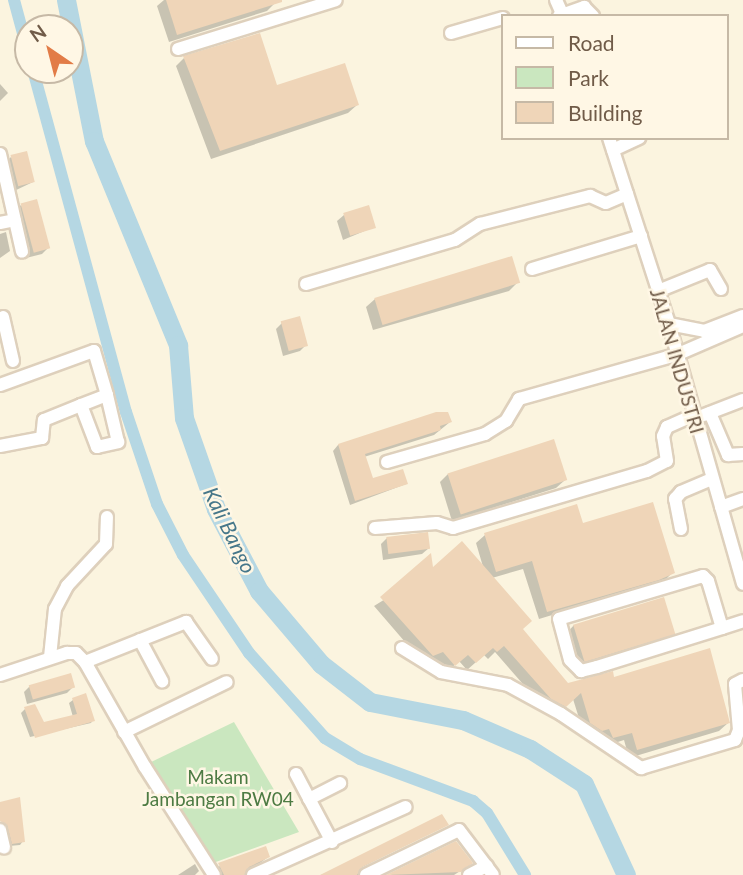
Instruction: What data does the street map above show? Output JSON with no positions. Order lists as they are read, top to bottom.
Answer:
{
  "streets": {
    "street": ["JALAN INDUSTRI"]
  },
  "water": ["Kali Bango"],
  "parks": ["Makam Jambangan RW04"],
  "legend": ["Road", "Park", "Building"],
  "north": "top left"
}
